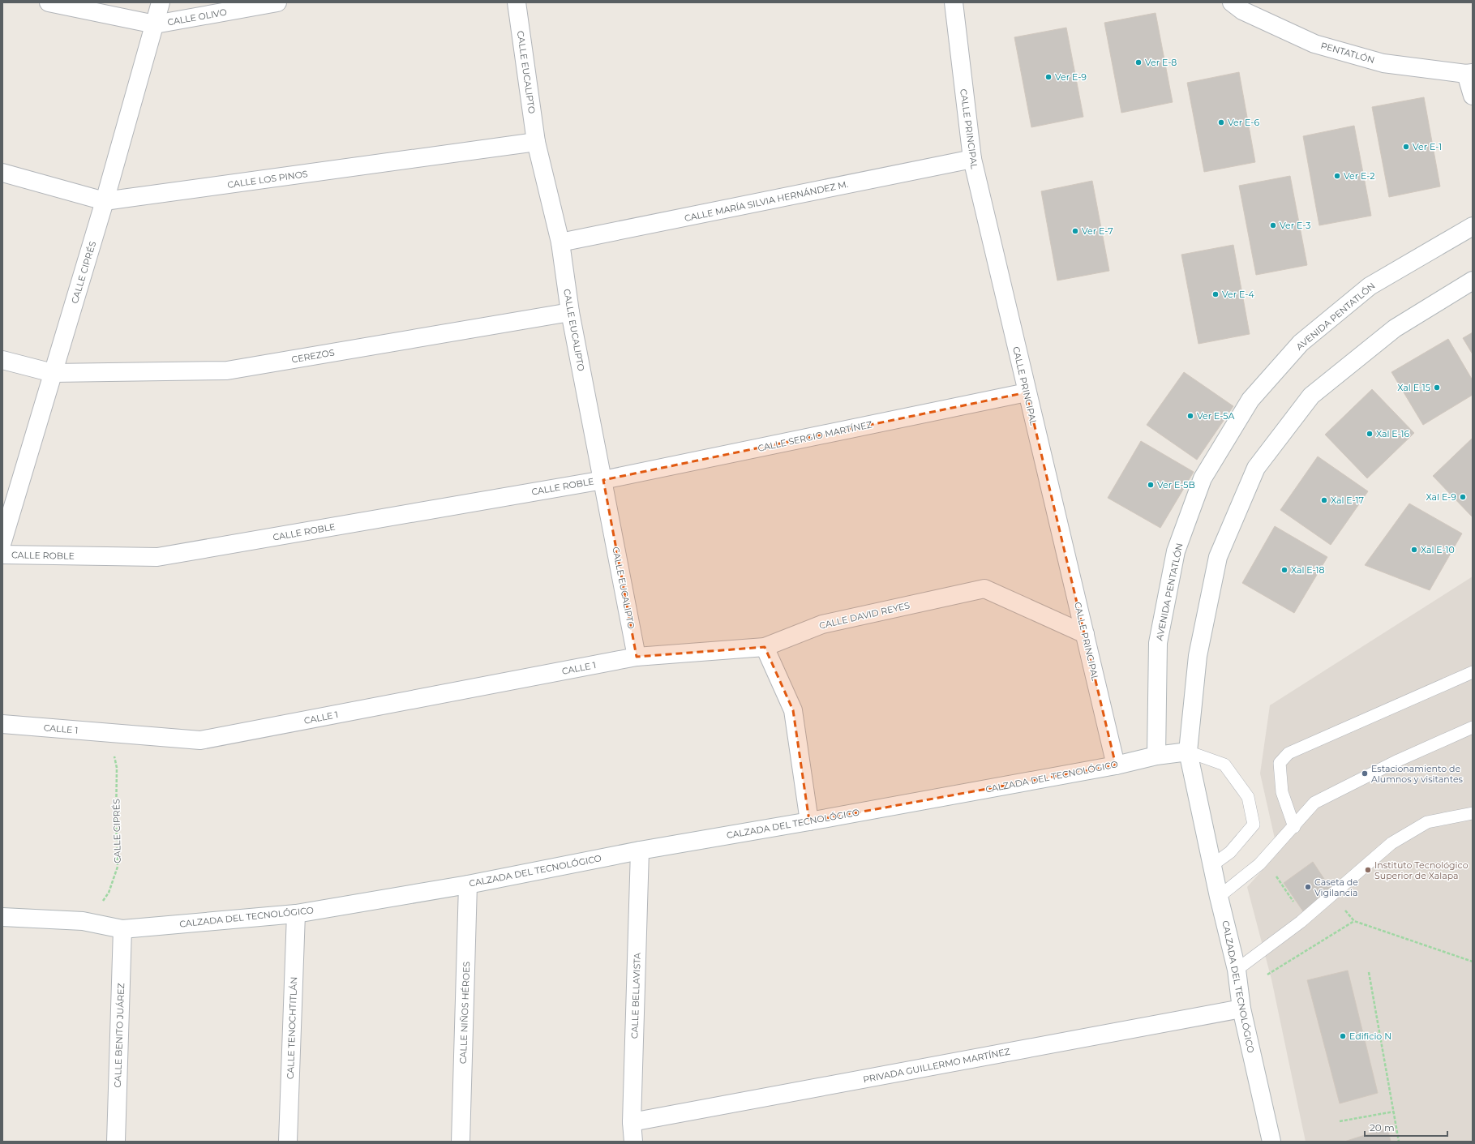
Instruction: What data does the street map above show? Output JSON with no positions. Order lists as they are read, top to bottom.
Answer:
{
  "streets": {
    "street": [
      "CALLE OLIVO",
      "PENTATLÓN",
      "CALLE EUCALIPTO",
      "CALLE PRINCIPAL",
      "CALLE LOS PINOS",
      "CALLE MARÍA SILVIA HERNÁNDEZ M.",
      "CALLE CIPRÉS",
      "AVENIDA PENTATLÓN",
      "CEREZOS",
      "CALLE SERGIO MARTÍNEZ",
      "CALLE ROBLE",
      "CALLE DAVID REYES",
      "CALLE 1",
      "CALZADA DEL TECNOLÓGICO",
      "CALLE BELLAVISTA",
      "CALLE NIÑOS HÉROES",
      "CALLE TENOCHTITLÁN",
      "CALLE BENITO JUÁREZ",
      "PRIVADA GUILLERMO MARTÍNEZ"
    ]
  },
  "crossings": [
    ["CALLE OLIVO", "CALLE CIPRÉS"],
    ["CALLE EUCALIPTO", "CALLE LOS PINOS"],
    ["CALLE EUCALIPTO", "CALLE MARÍA SILVIA HERNÁNDEZ M."],
    ["CALLE EUCALIPTO", "CEREZOS"],
    ["CALLE EUCALIPTO", "CALLE SERGIO MARTÍNEZ"],
    ["CALLE EUCALIPTO", "CALLE ROBLE"],
    ["CALLE EUCALIPTO", "CALLE DAVID REYES"],
    ["CALLE EUCALIPTO", "CALLE 1"],
    ["CALLE PRINCIPAL", "CALLE MARÍA SILVIA HERNÁNDEZ M."],
    ["CALLE PRINCIPAL", "CALLE SERGIO MARTÍNEZ"],
    ["CALLE PRINCIPAL", "CALLE DAVID REYES"],
    ["CALLE PRINCIPAL", "CALZADA DEL TECNOLÓGICO"],
    ["CALLE LOS PINOS", "CALLE CIPRÉS"],
    ["CALLE CIPRÉS", "CEREZOS"],
    ["CALLE CIPRÉS", "CALLE 1"],
    ["CALLE CIPRÉS", "CALZADA DEL TECNOLÓGICO"],
    ["AVENIDA PENTATLÓN", "CALZADA DEL TECNOLÓGICO"],
    ["CALLE SERGIO MARTÍNEZ", "CALLE ROBLE"],
    ["CALLE DAVID REYES", "CALLE 1"],
    ["CALZADA DEL TECNOLÓGICO", "CALLE BELLAVISTA"],
    ["CALZADA DEL TECNOLÓGICO", "CALLE NIÑOS HÉROES"],
    ["CALZADA DEL TECNOLÓGICO", "CALLE TENOCHTITLÁN"],
    ["CALZADA DEL TECNOLÓGICO", "CALLE BENITO JUÁREZ"],
    ["CALZADA DEL TECNOLÓGICO", "PRIVADA GUILLERMO MARTÍNEZ"],
    ["CALLE BELLAVISTA", "PRIVADA GUILLERMO MARTÍNEZ"]
  ],
  "places": [
    "Ver E-8",
    "Ver E-9",
    "Ver E-6",
    "Ver E-1",
    "Ver E-2",
    "Ver E-3",
    "Ver E-7",
    "Ver E-4",
    "Xal E-15",
    "Ver E-5A",
    "Xal E-16",
    "Ver E-5B",
    "Xal E-9",
    "Xal E-17",
    "Xal E-10",
    "Xal E-18",
    "Estacionamiento de Alumnos y visitantes",
    "Instituto Tecnológico Superior de Xalapa",
    "Caseta de Vigilancia",
    "Edificio N"
  ],
  "scale_bar": "20 m"
}
